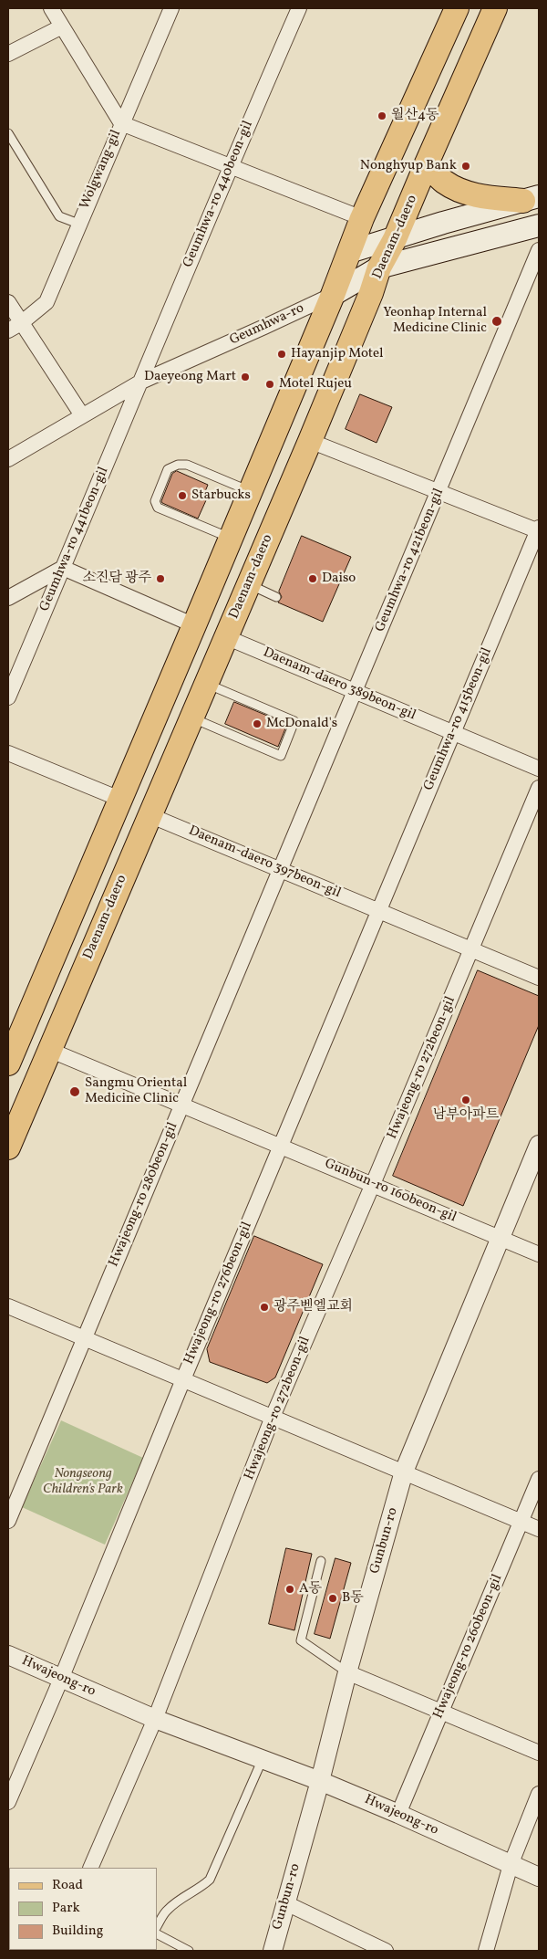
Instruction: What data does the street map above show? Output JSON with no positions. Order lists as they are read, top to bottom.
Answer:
{
  "streets": {
    "main road": ["Daenam-daero", "Geumhwa-ro"],
    "street": [
      "Wolgwang-gil",
      "Geumhwa-ro 440beon-gil",
      "Geumhwa-ro 441beon-gil",
      "Geumhwa-ro 421beon-gil",
      "Daenam-daero 389beon-gil",
      "Geumhwa-ro 415beon-gil",
      "Daenam-daero 397beon-gil",
      "Hwajeong-ro 272beon-gil",
      "Gunbun-ro 160beon-gil",
      "Hwajeong-ro 280beon-gil",
      "Hwajeong-ro 276beon-gil",
      "Gunbun-ro",
      "Hwajeong-ro 260beon-gil",
      "Hwajeong-ro"
    ]
  },
  "crossings": [
    ["Geumhwa-ro 440beon-gil", "Geumhwa-ro"],
    ["Geumhwa-ro 440beon-gil", "Geumhwa-ro 441beon-gil"],
    ["Daenam-daero", "Geumhwa-ro"],
    ["Daenam-daero", "Daenam-daero 389beon-gil"],
    ["Daenam-daero", "Daenam-daero 397beon-gil"],
    ["Daenam-daero", "Gunbun-ro 160beon-gil"],
    ["Geumhwa-ro", "Geumhwa-ro 441beon-gil"],
    ["Geumhwa-ro 421beon-gil", "Daenam-daero 389beon-gil"],
    ["Geumhwa-ro 421beon-gil", "Daenam-daero 397beon-gil"],
    ["Geumhwa-ro 421beon-gil", "Hwajeong-ro 280beon-gil"],
    ["Daenam-daero 389beon-gil", "Geumhwa-ro 415beon-gil"],
    ["Geumhwa-ro 415beon-gil", "Daenam-daero 397beon-gil"],
    ["Geumhwa-ro 415beon-gil", "Hwajeong-ro 276beon-gil"],
    ["Daenam-daero 397beon-gil", "Hwajeong-ro 272beon-gil"],
    ["Daenam-daero 397beon-gil", "Hwajeong-ro 280beon-gil"],
    ["Daenam-daero 397beon-gil", "Hwajeong-ro 276beon-gil"],
    ["Hwajeong-ro 272beon-gil", "Gunbun-ro 160beon-gil"],
    ["Hwajeong-ro 272beon-gil", "Hwajeong-ro"],
    ["Gunbun-ro 160beon-gil", "Hwajeong-ro 280beon-gil"],
    ["Gunbun-ro 160beon-gil", "Hwajeong-ro 276beon-gil"],
    ["Gunbun-ro 160beon-gil", "Gunbun-ro"],
    ["Hwajeong-ro 276beon-gil", "Hwajeong-ro"],
    ["Gunbun-ro", "Hwajeong-ro"],
    ["Hwajeong-ro 260beon-gil", "Hwajeong-ro"]
  ],
  "parks": ["Nongseong Children's Park"],
  "places": [
    "월산4동",
    "Nonghyup Bank",
    "Yeonhap Internal Medicine Clinic",
    "Hayanjip Motel",
    "Daeyeong Mart",
    "Motel Rujeu",
    "Starbucks",
    "소진담 광주",
    "Daiso",
    "McDonald's",
    "Sangmu Oriental Medicine Clinic",
    "남부아파트",
    "광주벧엘교회",
    "A동",
    "B동"
  ],
  "legend": ["Road", "Park", "Building"]
}
